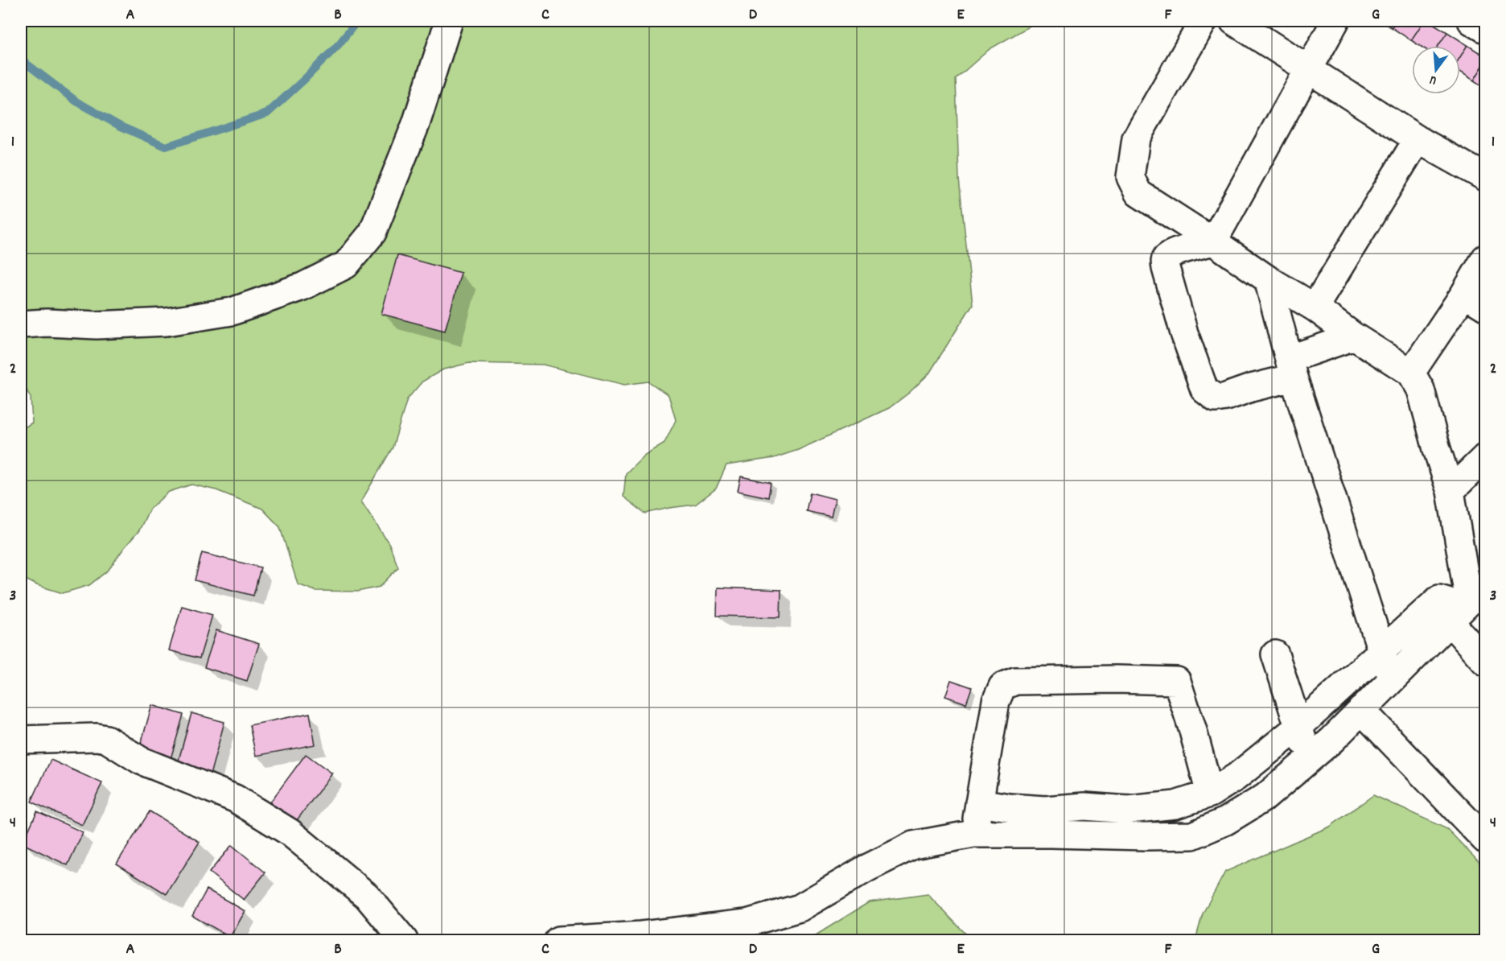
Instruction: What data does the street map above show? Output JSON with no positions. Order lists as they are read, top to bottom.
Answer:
{
  "north": "bottom",
  "grid": {
    "columns": [
      "A",
      "B",
      "C",
      "D",
      "E",
      "F",
      "G"
    ],
    "rows": [
      "1",
      "2",
      "3",
      "4"
    ]
  }
}
